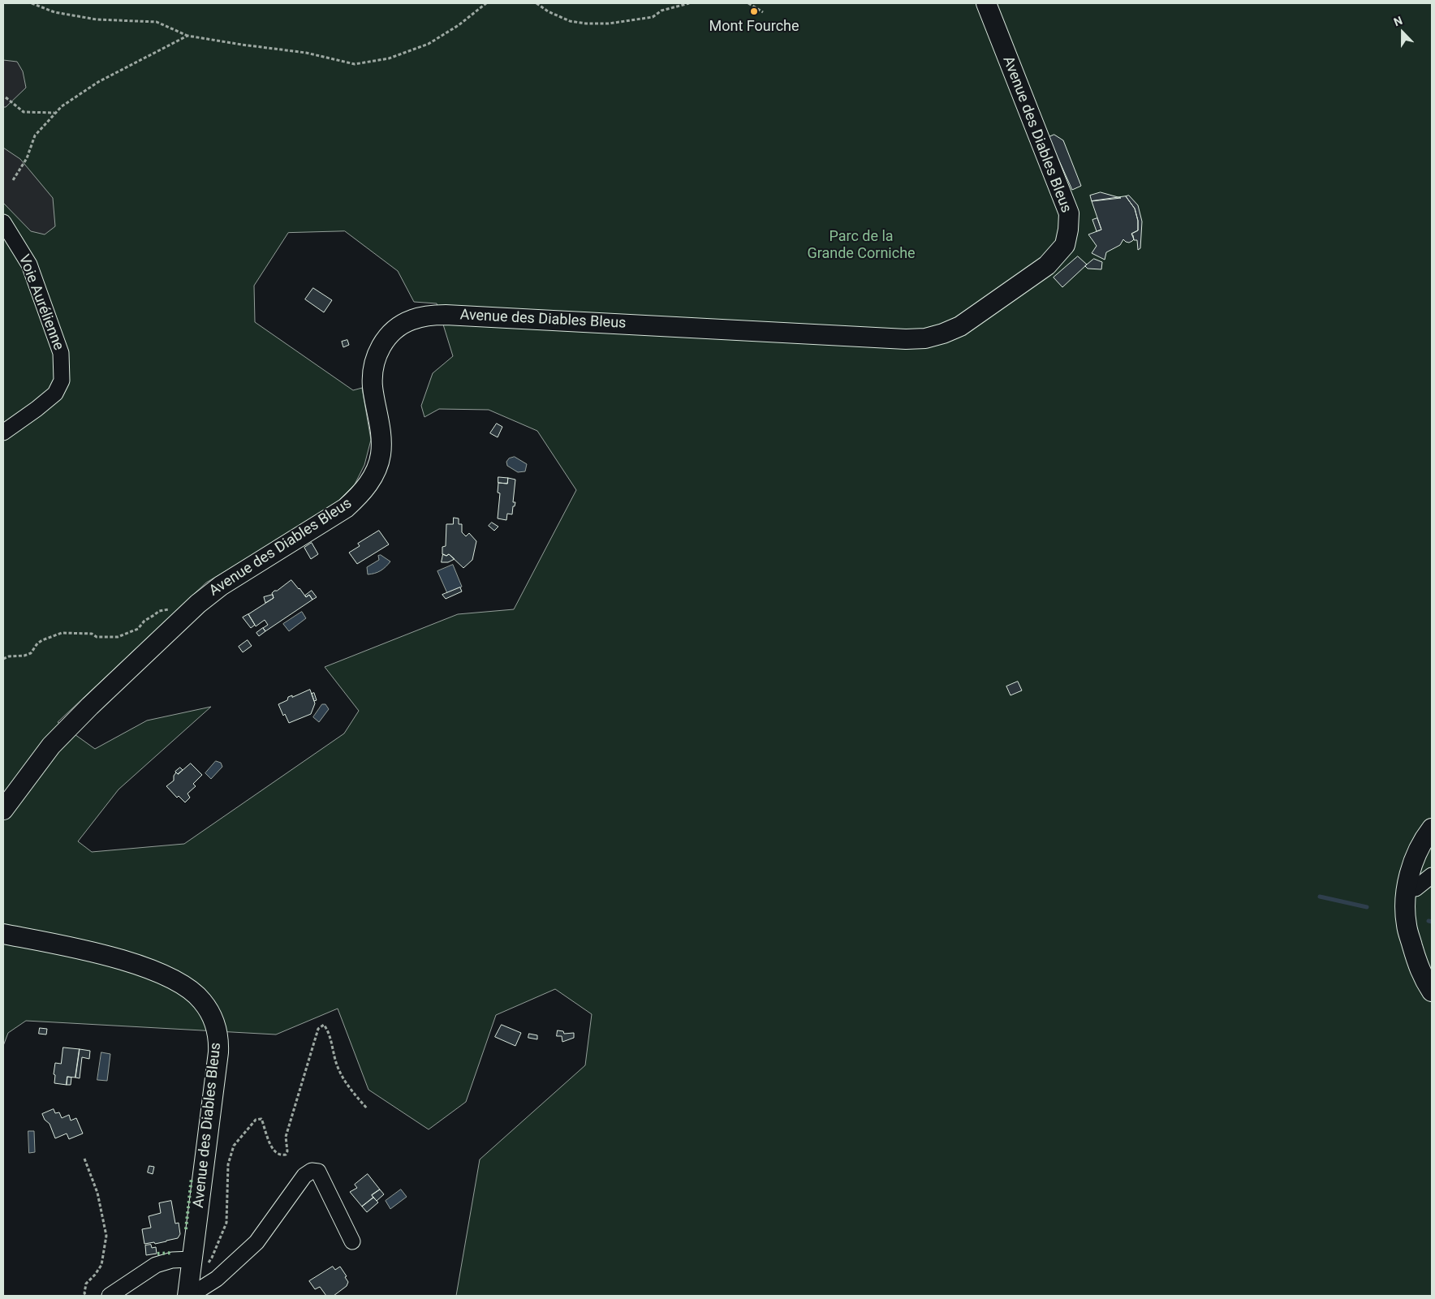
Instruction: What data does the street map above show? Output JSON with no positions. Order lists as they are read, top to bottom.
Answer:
{
  "streets": {
    "main road": ["Avenue des Diables Bleus"],
    "street": ["Voie Aurélienne"]
  },
  "parks": ["Parc de la Grande Corniche"],
  "places": ["Mont Fourche"],
  "north": "top"
}
